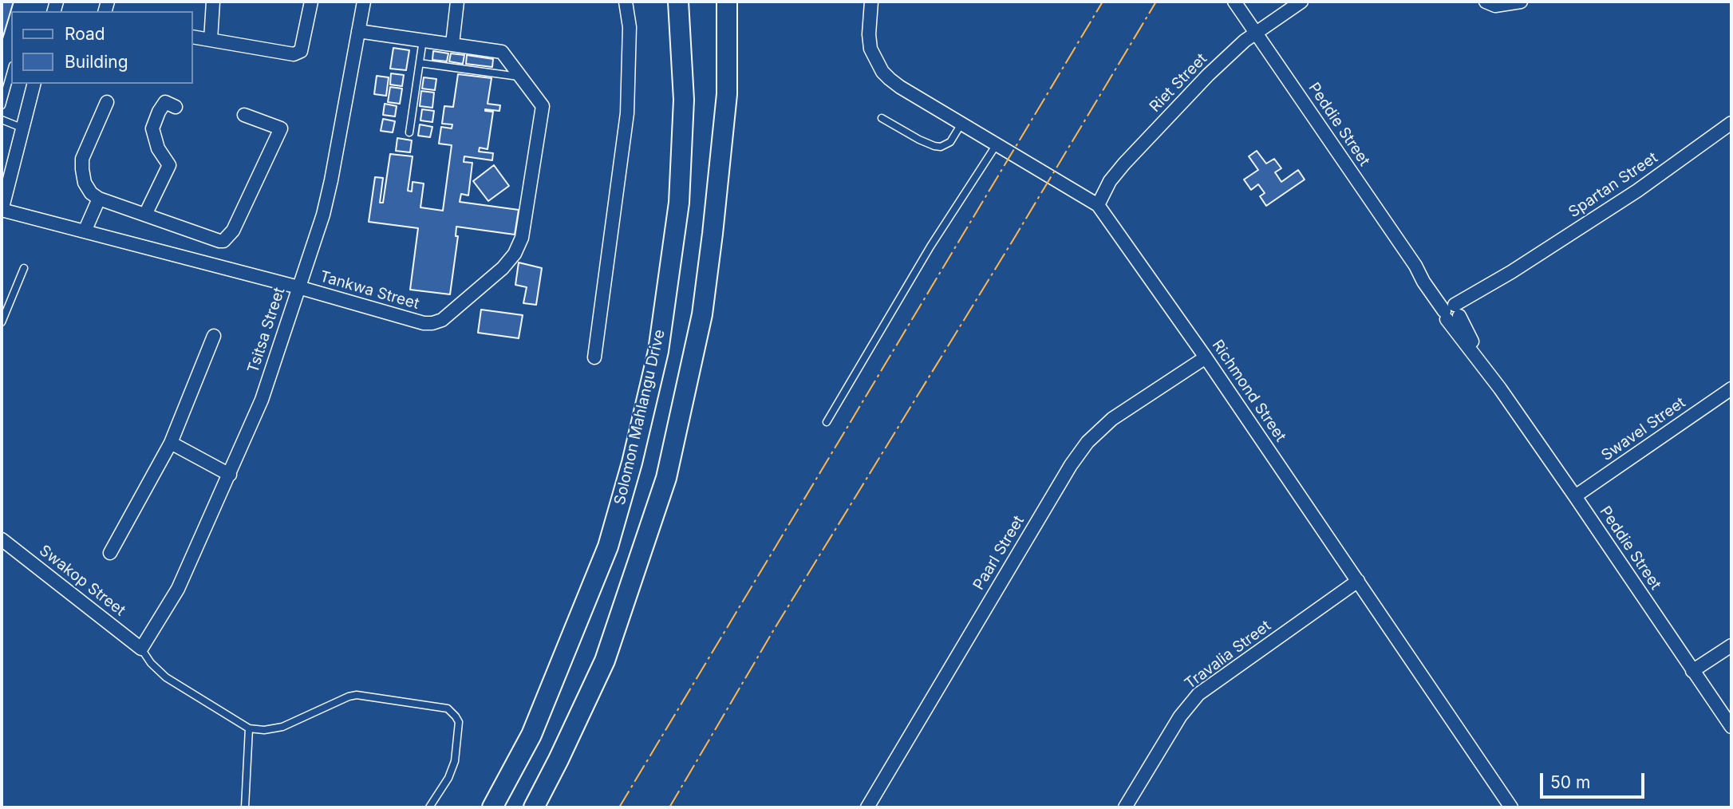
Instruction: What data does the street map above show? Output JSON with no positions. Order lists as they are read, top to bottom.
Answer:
{
  "streets": {
    "main road": ["Solomon Mahlangu Drive"],
    "street": [
      "Riet Street",
      "Peddie Street",
      "Spartan Street",
      "Tankwa Street",
      "Tsitsa Street",
      "Richmond Street",
      "Swavel Street",
      "Paarl Street",
      "Swakop Street",
      "Travalia Street"
    ]
  },
  "crossings": [
    ["Riet Street", "Peddie Street"],
    ["Riet Street", "Richmond Street"],
    ["Peddie Street", "Spartan Street"],
    ["Peddie Street", "Swavel Street"],
    ["Tankwa Street", "Tsitsa Street"],
    ["Tsitsa Street", "Swakop Street"],
    ["Richmond Street", "Paarl Street"],
    ["Richmond Street", "Travalia Street"]
  ],
  "legend": ["Road", "Building"],
  "scale_bar": "50 m"
}
